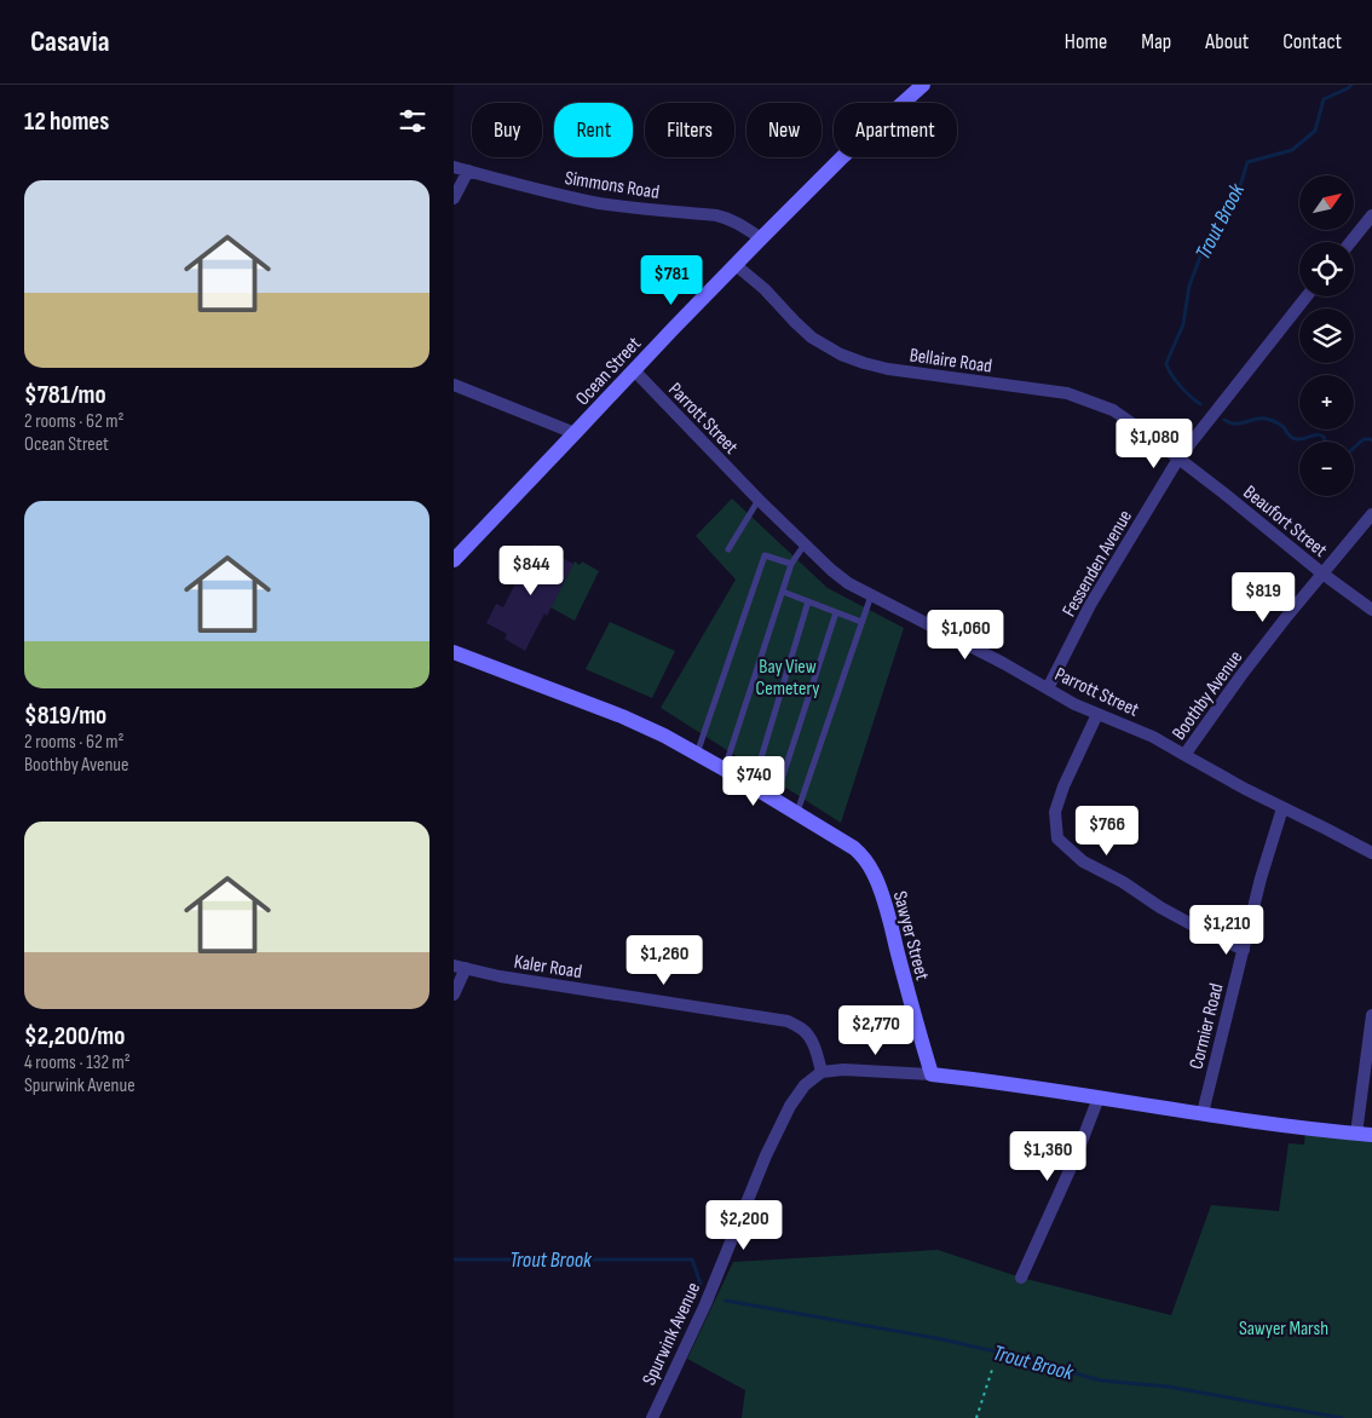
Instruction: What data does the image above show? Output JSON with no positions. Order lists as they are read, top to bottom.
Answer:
{
  "streets": {
    "street": [
      "Simmons Road",
      "Bellaire Road",
      "Ocean Street",
      "Parrott Street",
      "Beaufort Street",
      "Fessenden Avenue",
      "Boothby Avenue",
      "Sawyer Street",
      "Kaler Road",
      "Cormier Road",
      "Spurwink Avenue"
    ]
  },
  "crossings": [
    ["Simmons Road", "Ocean Street"],
    ["Bellaire Road", "Ocean Street"],
    ["Bellaire Road", "Beaufort Street"],
    ["Bellaire Road", "Fessenden Avenue"],
    ["Ocean Street", "Parrott Street"],
    ["Parrott Street", "Fessenden Avenue"],
    ["Parrott Street", "Boothby Avenue"],
    ["Parrott Street", "Cormier Road"],
    ["Beaufort Street", "Fessenden Avenue"],
    ["Beaufort Street", "Boothby Avenue"],
    ["Kaler Road", "Spurwink Avenue"]
  ],
  "water": ["Trout Brook"],
  "parks": ["Bay View Cemetery", "Sawyer Marsh"],
  "north": "top right",
  "page": {
    "header": "Casavia",
    "nav": [
      "Home",
      "Map",
      "About",
      "Contact"
    ],
    "heading": "12 homes",
    "chip": [
      "Buy",
      "Rent",
      "Filters",
      "New",
      "Apartment"
    ],
    "list": [
      {
        "name": "$781/mo",
        "note": "2 rooms · 62 m² · Ocean Street"
      },
      {
        "name": "$819/mo",
        "note": "2 rooms · 62 m² · Boothby Avenue"
      },
      {
        "name": "$2,200/mo",
        "note": "4 rooms · 132 m² · Spurwink Avenue"
      }
    ],
    "map_buttons": ["+", "−"],
    "price": [
      "$781",
      "$1,080",
      "$844",
      "$819",
      "$1,060",
      "$740",
      "$766",
      "$1,210",
      "$1,260",
      "$2,770",
      "$1,360",
      "$2,200"
    ]
  }
}
